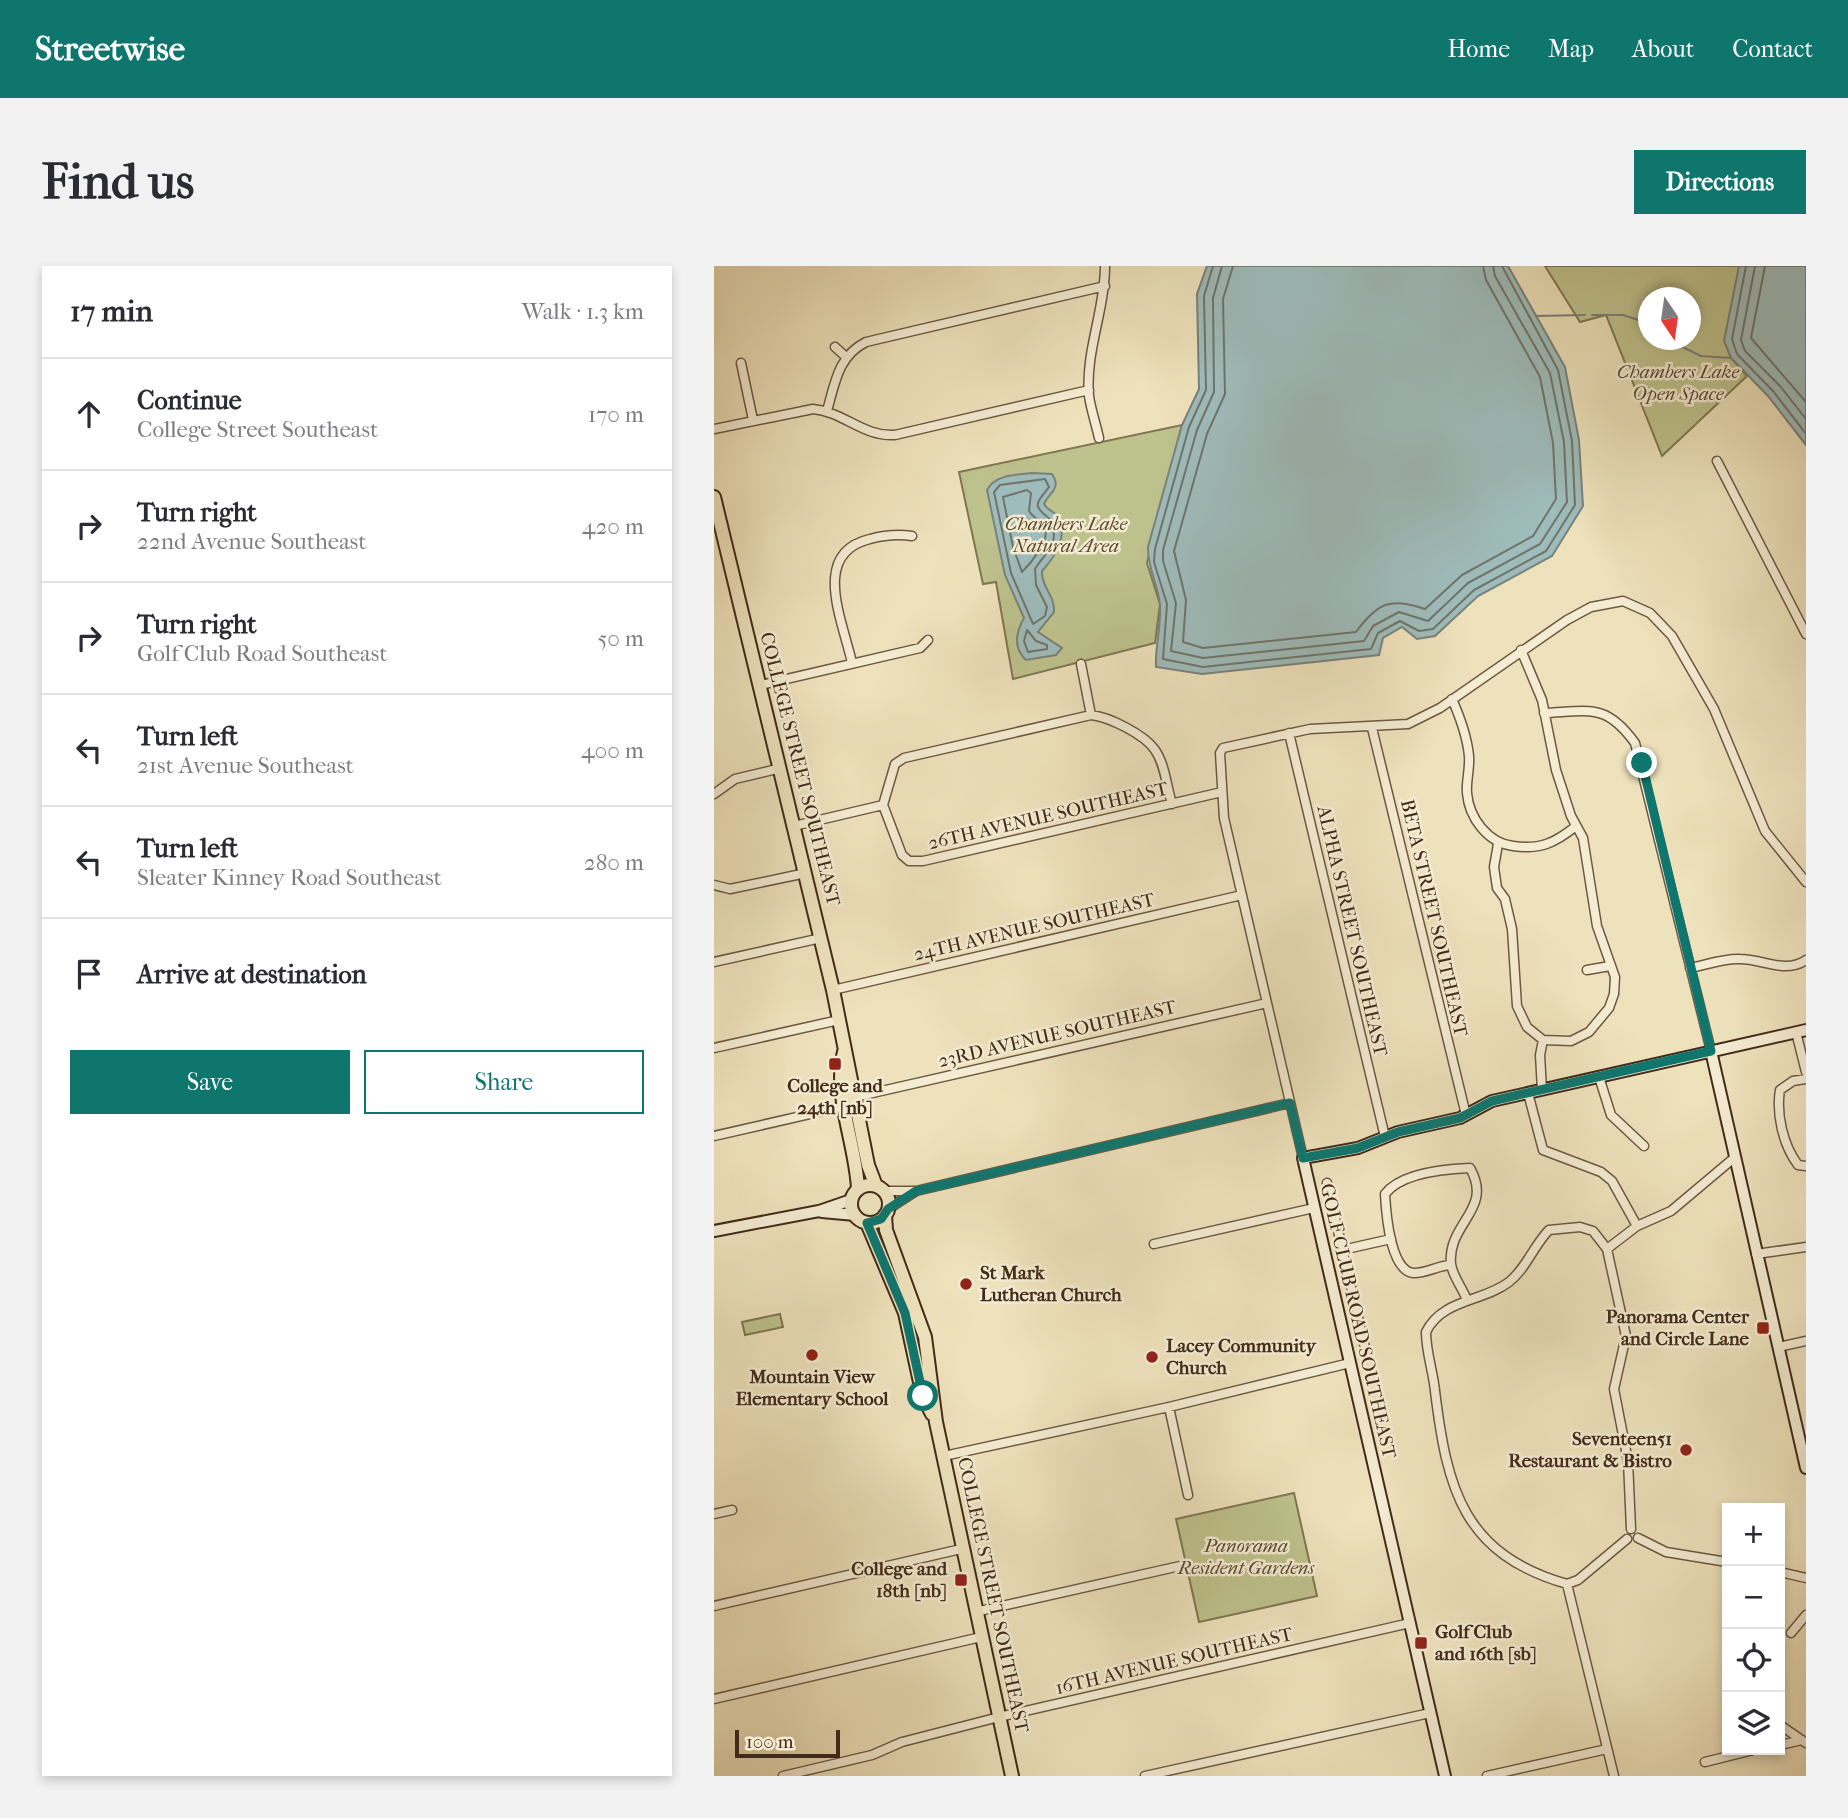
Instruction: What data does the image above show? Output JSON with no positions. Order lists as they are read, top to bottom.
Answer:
{
  "streets": {
    "main road": ["COLLEGE STREET SOUTHEAST"],
    "street": [
      "26TH AVENUE SOUTHEAST",
      "BETA STREET SOUTHEAST",
      "24TH AVENUE SOUTHEAST",
      "ALPHA STREET SOUTHEAST",
      "23RD AVENUE SOUTHEAST",
      "GOLF CLUB ROAD SOUTHEAST",
      "16TH AVENUE SOUTHEAST"
    ]
  },
  "crossings": [
    ["COLLEGE STREET SOUTHEAST", "24TH AVENUE SOUTHEAST"],
    ["COLLEGE STREET SOUTHEAST", "23RD AVENUE SOUTHEAST"],
    ["COLLEGE STREET SOUTHEAST", "16TH AVENUE SOUTHEAST"],
    ["26TH AVENUE SOUTHEAST", "GOLF CLUB ROAD SOUTHEAST"],
    ["24TH AVENUE SOUTHEAST", "GOLF CLUB ROAD SOUTHEAST"],
    ["ALPHA STREET SOUTHEAST", "GOLF CLUB ROAD SOUTHEAST"],
    ["23RD AVENUE SOUTHEAST", "GOLF CLUB ROAD SOUTHEAST"],
    ["GOLF CLUB ROAD SOUTHEAST", "16TH AVENUE SOUTHEAST"]
  ],
  "parks": ["Chambers Lake Open Space", "Chambers Lake Natural Area", "Panorama Resident Gardens"],
  "places": {
    "transit": [
      "College and 24th [nb]",
      "Panorama Center and Circle Lane",
      "College and 18th [nb]",
      "Golf Club and 16th [sb]"
    ],
    "other": [
      "St Mark Lutheran Church",
      "Mountain View Elementary School",
      "Lacey Community Church",
      "Seventeen51 Restaurant & Bistro"
    ]
  },
  "scale_bar": "100 m",
  "north": "bottom",
  "page": {
    "header": "Streetwise",
    "nav": [
      "Home",
      "Map",
      "About",
      "Contact"
    ],
    "buttons": [
      "Directions",
      ["Save", "Share"]
    ],
    "title": "Find us",
    "heading": ["17 min", "Walk · 1.3 km"],
    "list": [
      ["Continue", "College Street Southeast", "170 m"],
      ["Turn right", "22nd Avenue Southeast", "420 m"],
      ["Turn right", "Golf Club Road Southeast", "50 m"],
      ["Turn left", "21st Avenue Southeast", "400 m"],
      ["Turn left", "Sleater Kinney Road Southeast", "280 m"],
      "Arrive at destination"
    ],
    "map_buttons": ["+", "−"],
    "scale": "100 m"
  }
}
